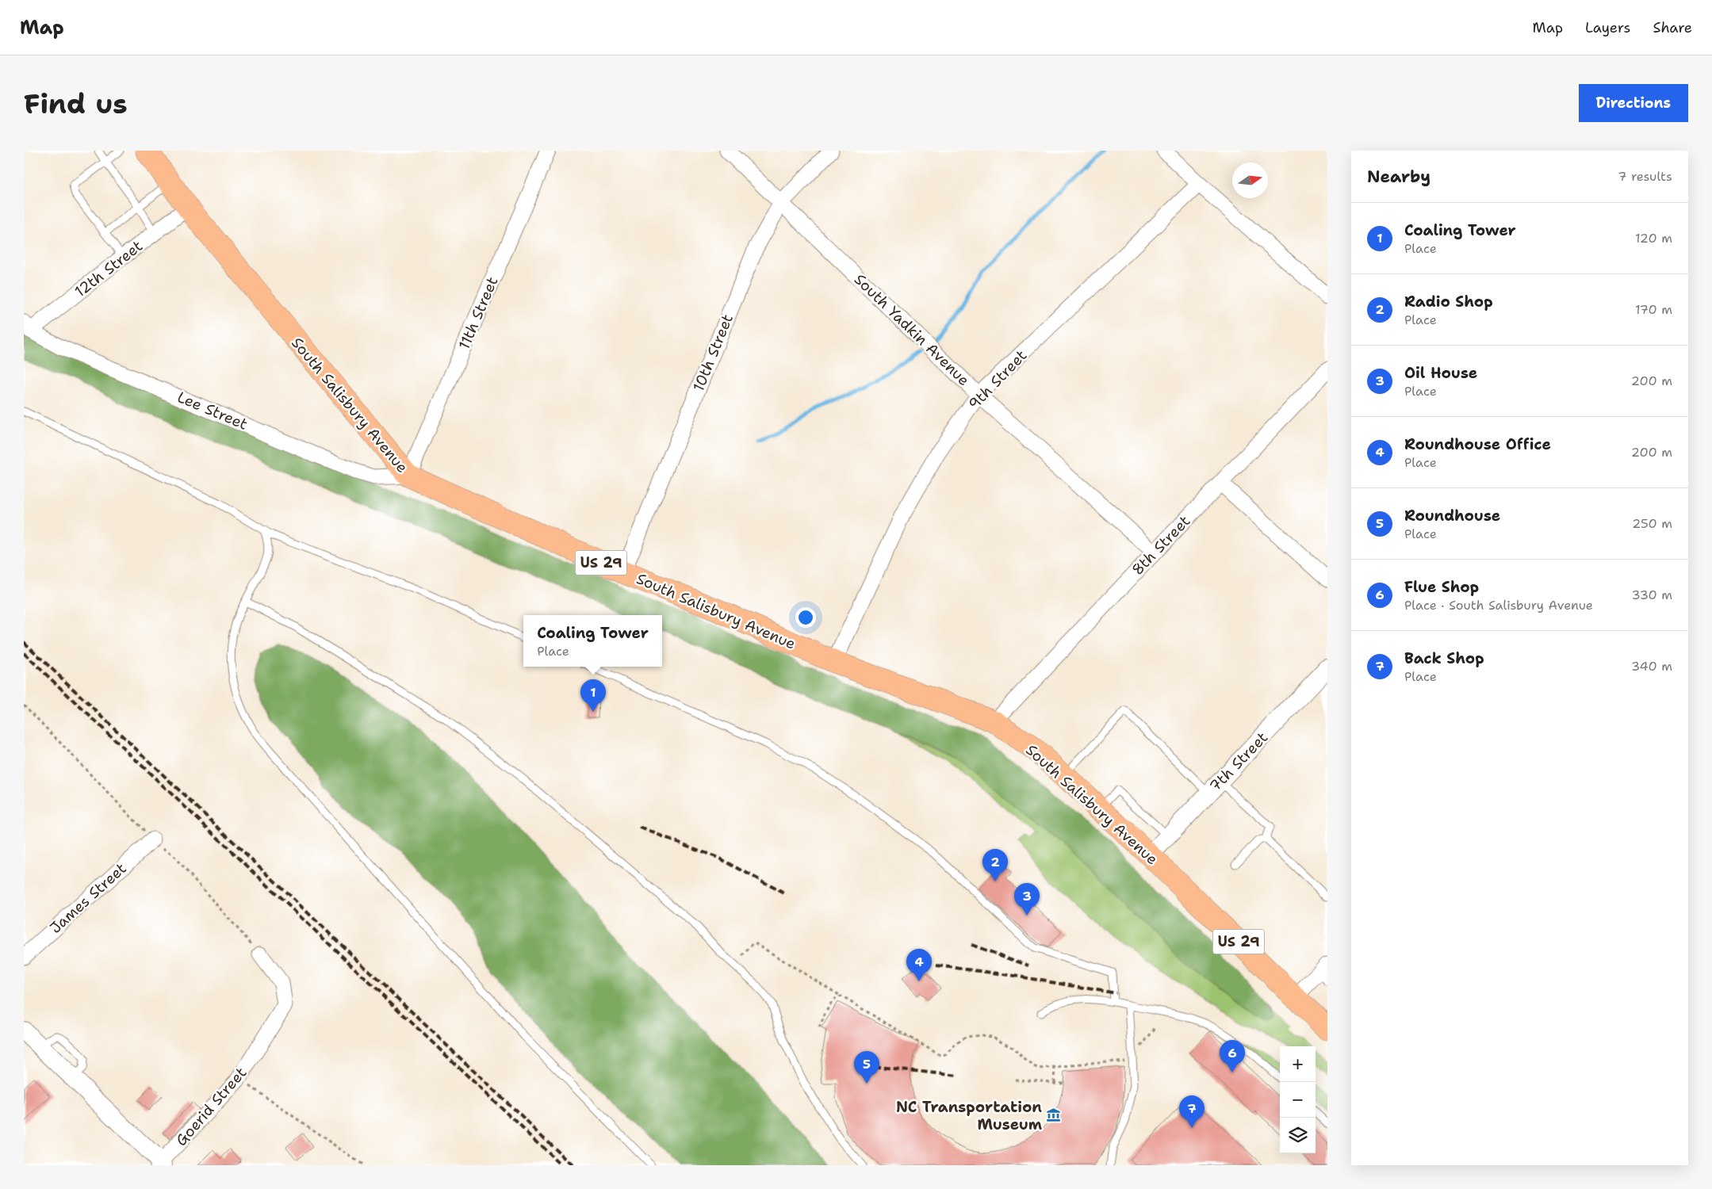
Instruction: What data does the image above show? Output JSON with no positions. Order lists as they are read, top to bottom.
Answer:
{
  "streets": {
    "main road": ["South Salisbury Avenue", "US 29"],
    "street": [
      "12th Street",
      "11th Street",
      "South Yadkin Avenue",
      "10th Street",
      "9th Street",
      "Lee Street",
      "8th Street",
      "7th Street",
      "James Street",
      "Goerid Street"
    ]
  },
  "crossings": [
    ["12th Street", "South Salisbury Avenue"],
    ["12th Street", "Lee Street"],
    ["11th Street", "South Salisbury Avenue"],
    ["11th Street", "Lee Street"],
    ["South Yadkin Avenue", "10th Street"],
    ["South Yadkin Avenue", "9th Street"],
    ["South Yadkin Avenue", "8th Street"],
    ["10th Street", "South Salisbury Avenue"],
    ["9th Street", "South Salisbury Avenue"],
    ["South Salisbury Avenue", "Lee Street"],
    ["South Salisbury Avenue", "8th Street"],
    ["South Salisbury Avenue", "7th Street"]
  ],
  "places": {
    "museum": ["NC Transportation Museum"]
  },
  "north": "right",
  "page": {
    "header": "Map",
    "nav": ["Map", "Layers", "Share"],
    "buttons": "Directions",
    "title": "Find us",
    "heading": ["Nearby", "7 results"],
    "list": [
      {
        "mark": "1",
        "name": "Coaling Tower",
        "note": "Place",
        "value": "120 m"
      },
      {
        "mark": "2",
        "name": "Radio Shop",
        "note": "Place",
        "value": "170 m"
      },
      {
        "mark": "3",
        "name": "Oil House",
        "note": "Place",
        "value": "200 m"
      },
      {
        "mark": "4",
        "name": "Roundhouse Office",
        "note": "Place",
        "value": "200 m"
      },
      {
        "mark": "5",
        "name": "Roundhouse",
        "note": "Place",
        "value": "250 m"
      },
      {
        "mark": "6",
        "name": "Flue Shop",
        "note": "Place · South Salisbury Avenue",
        "value": "330 m"
      },
      {
        "mark": "7",
        "name": "Back Shop",
        "note": "Place",
        "value": "340 m"
      }
    ],
    "popup": ["Coaling Tower", "Place"],
    "pins": [
      "1",
      "2",
      "3",
      "4",
      "6",
      "5",
      "7"
    ],
    "map_buttons": ["+", "−"]
  }
}
